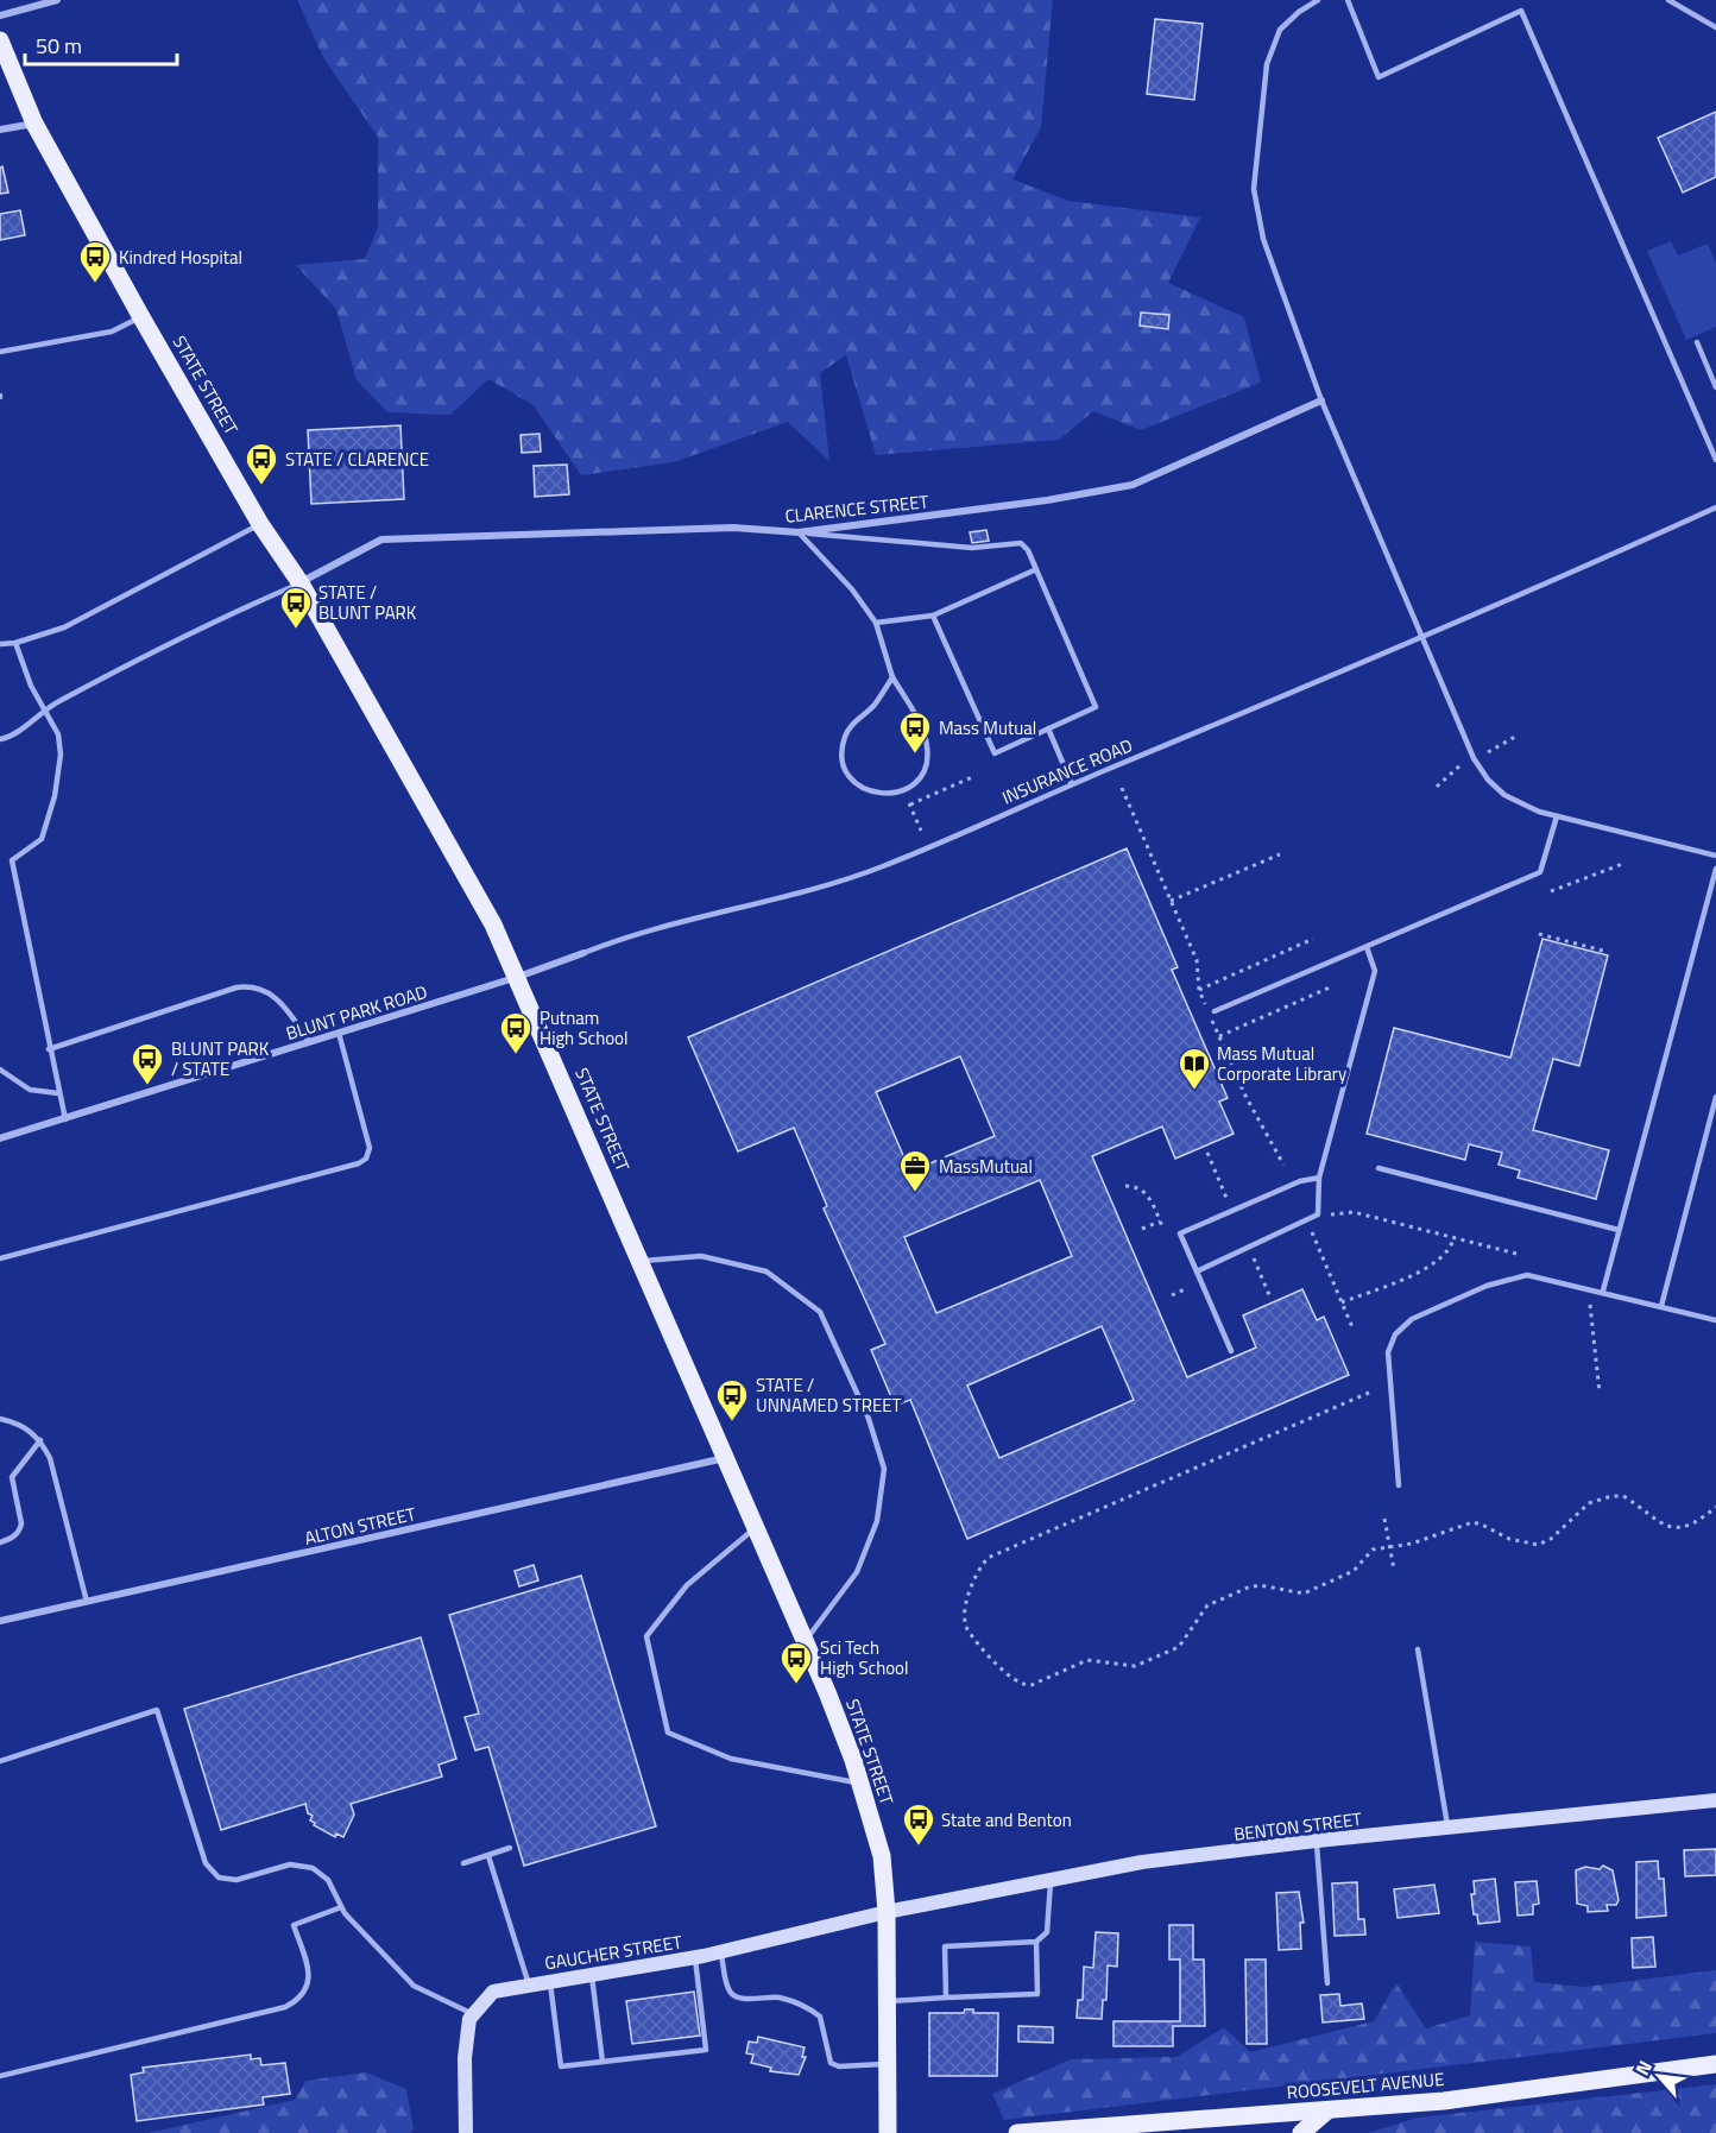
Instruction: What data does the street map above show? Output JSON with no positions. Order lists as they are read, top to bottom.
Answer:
{
  "streets": {
    "main road": [
      "STATE STREET",
      "BENTON STREET",
      "GAUCHER STREET",
      "ROOSEVELT AVENUE"
    ],
    "street": [
      "CLARENCE STREET",
      "INSURANCE ROAD",
      "BLUNT PARK ROAD",
      "ALTON STREET"
    ]
  },
  "crossings": [
    ["STATE STREET", "CLARENCE STREET"],
    ["STATE STREET", "INSURANCE ROAD"],
    ["STATE STREET", "BLUNT PARK ROAD"],
    ["STATE STREET", "ALTON STREET"],
    ["STATE STREET", "BENTON STREET"],
    ["STATE STREET", "GAUCHER STREET"],
    ["INSURANCE ROAD", "BLUNT PARK ROAD"],
    ["BENTON STREET", "GAUCHER STREET"]
  ],
  "places": {
    "bus stop": [
      "Kindred Hospital",
      "STATE / CLARENCE",
      "STATE / BLUNT PARK",
      "Mass Mutual",
      "Putnam High School",
      "BLUNT PARK / STATE",
      "STATE / UNNAMED STREET",
      "Sci Tech High School",
      "State and Benton"
    ],
    "library": ["Mass Mutual Corporate Library"],
    "office": ["MassMutual"]
  },
  "scale_bar": "50 m",
  "north": "top left"
}
